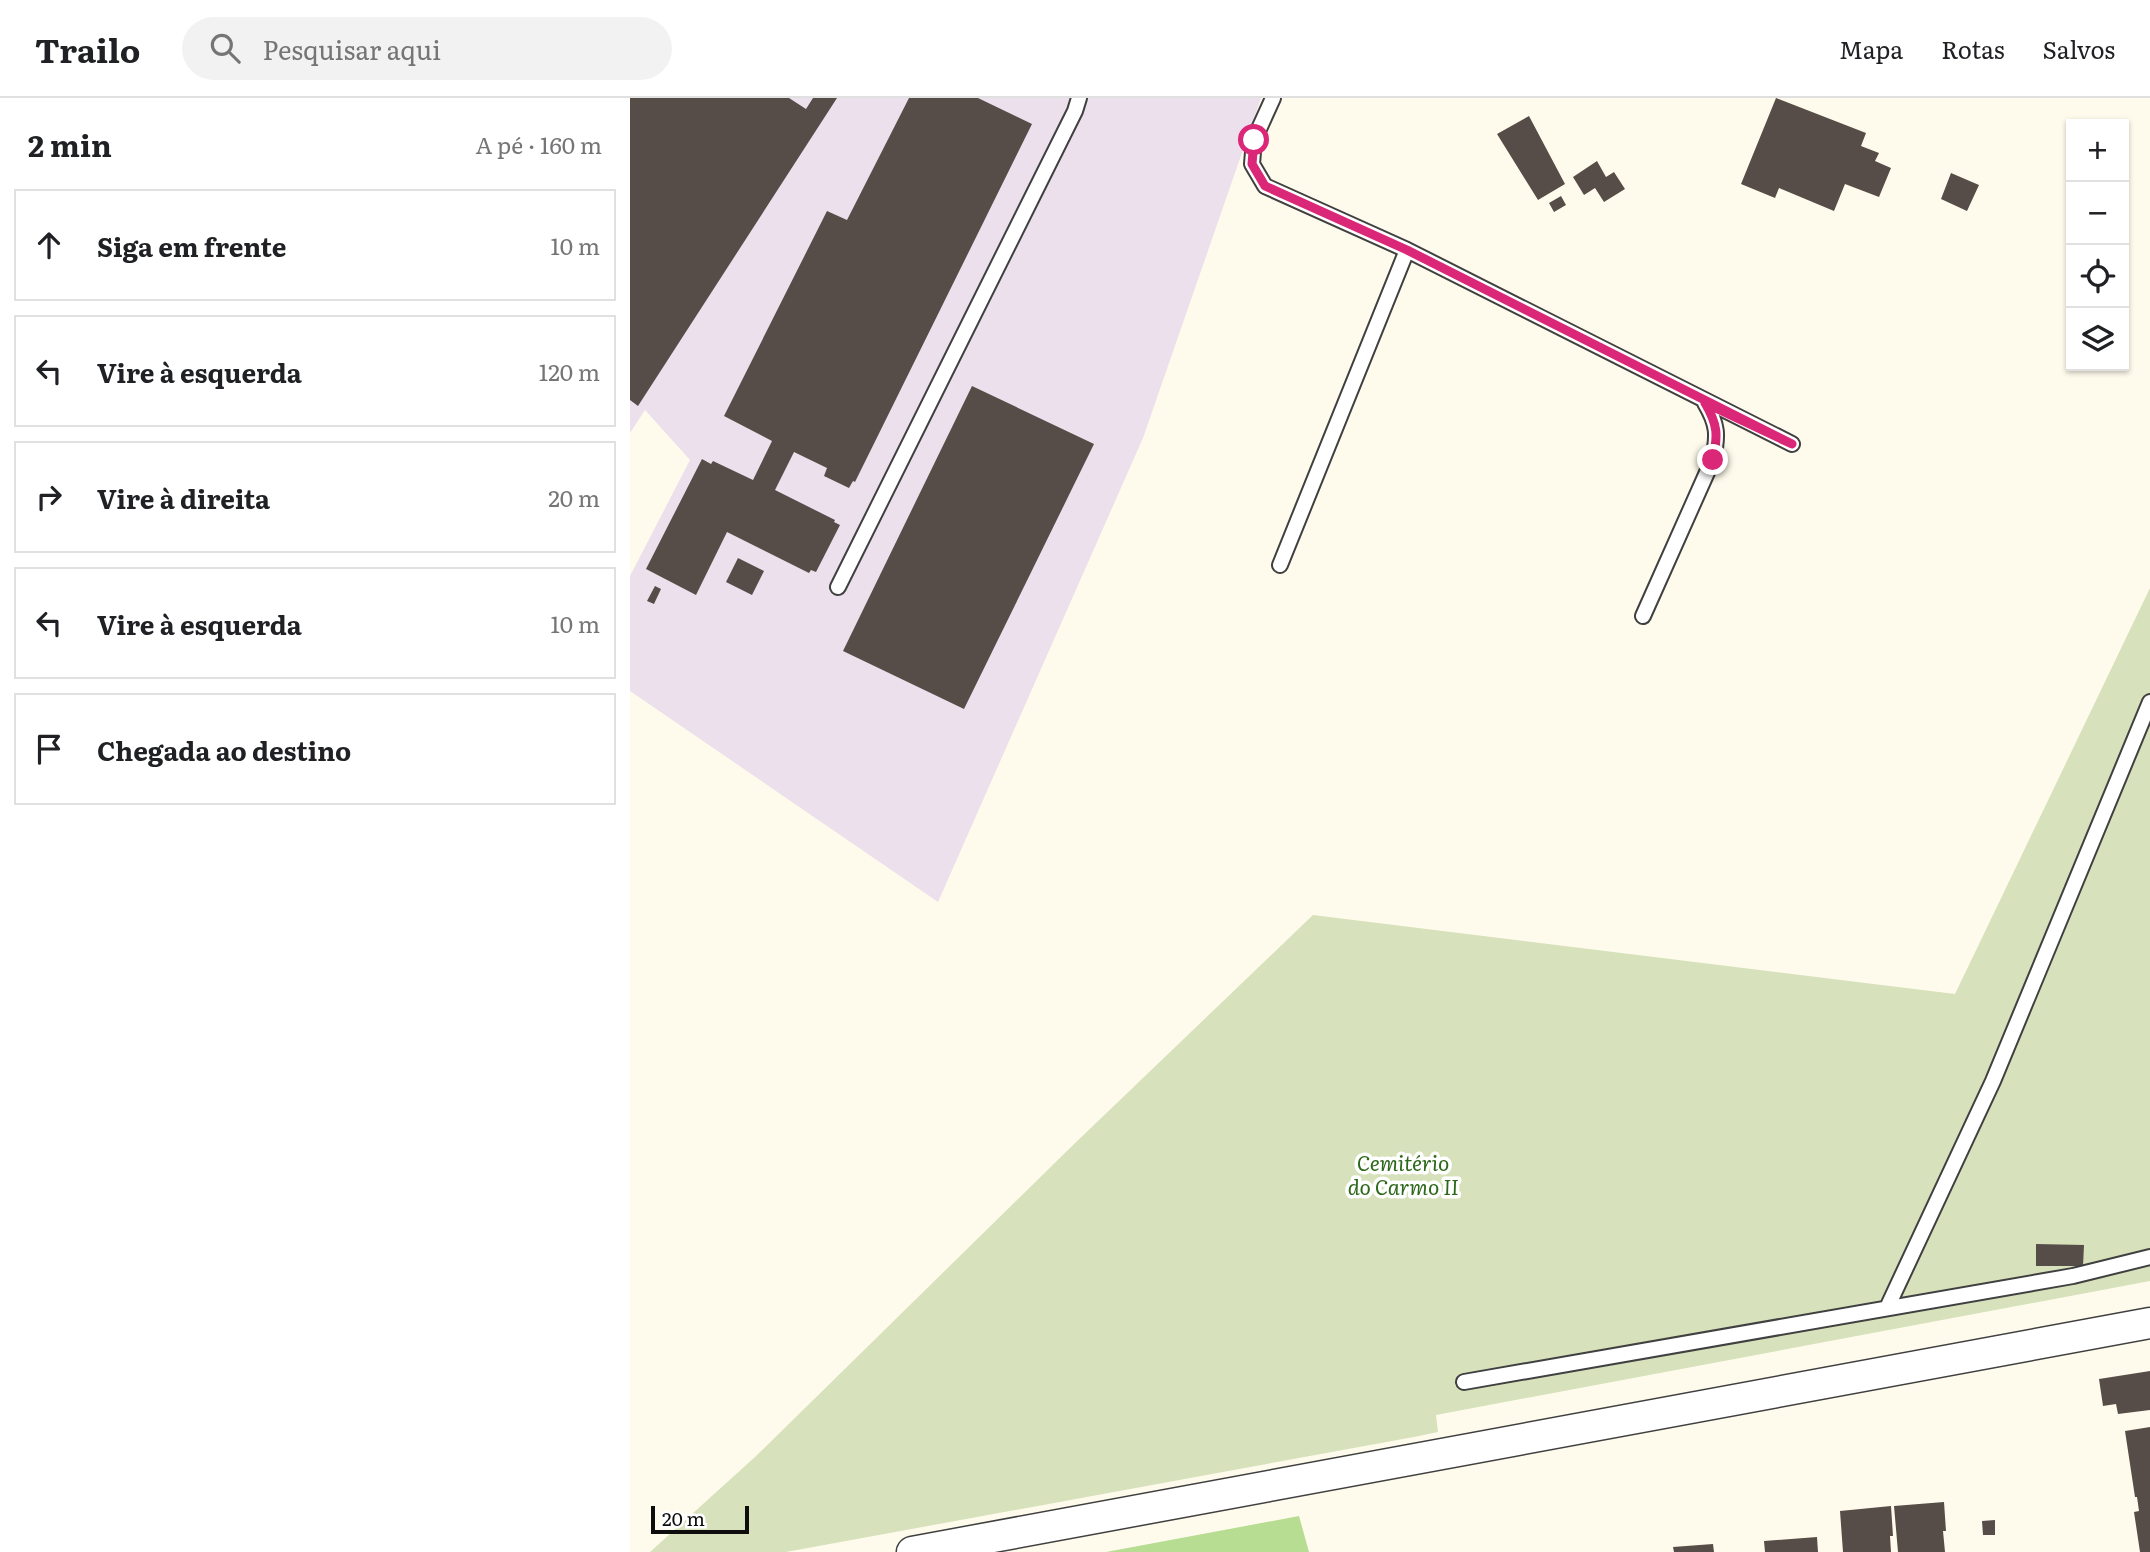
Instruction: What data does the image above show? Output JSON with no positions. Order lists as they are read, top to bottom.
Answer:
{
  "parks": ["Cemitério do Carmo II"],
  "scale_bar": "20 m",
  "page": {
    "header": "Trailo",
    "search": "Pesquisar aqui",
    "nav": ["Mapa", "Rotas", "Salvos"],
    "heading": ["2 min", "A pé · 160 m"],
    "map_buttons": ["+", "−"],
    "list": [
      ["Siga em frente", "10 m"],
      ["Vire à esquerda", "120 m"],
      ["Vire à direita", "20 m"],
      ["Vire à esquerda", "10 m"],
      "Chegada ao destino"
    ],
    "scale": "20 m"
  }
}
